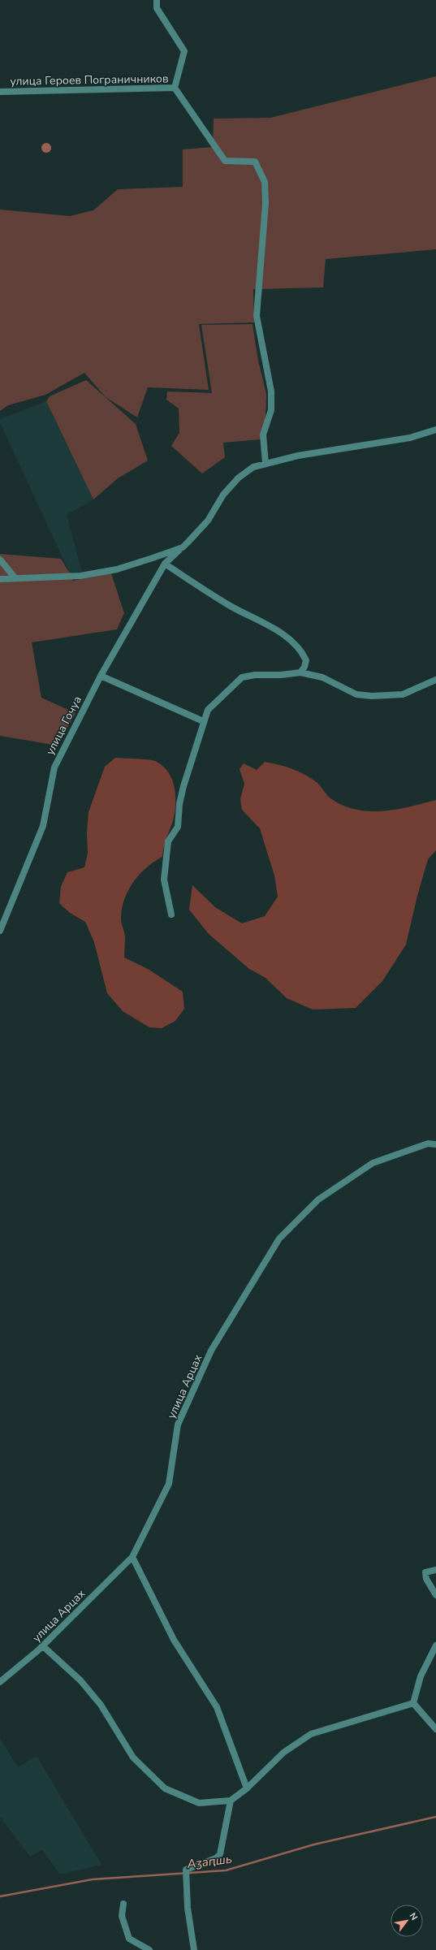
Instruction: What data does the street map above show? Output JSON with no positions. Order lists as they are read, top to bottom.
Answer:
{
  "streets": {
    "street": ["улица Героев Пограничников", "улица Гочуа", "улица Арцах"]
  },
  "crossings": [
    ["улица Героев Пограничников", "улица Гочуа"]
  ],
  "water": ["Аӡаԥшь"],
  "north": "top right"
}
